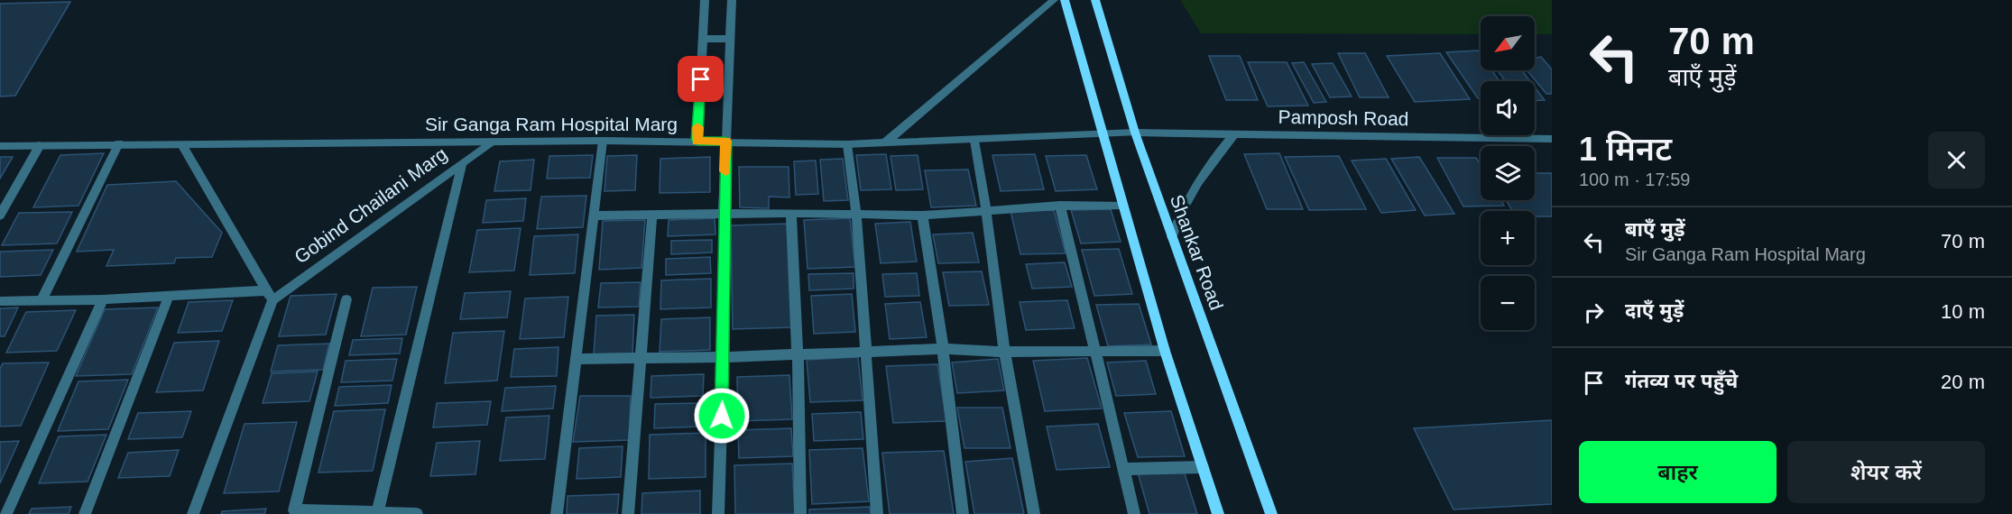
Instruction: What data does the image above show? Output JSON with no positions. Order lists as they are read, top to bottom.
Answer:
{
  "streets": {
    "main road": ["Shankar Road"],
    "street": ["Pamposh Road", "Sir Ganga Ram Hospital Marg", "Gobind Chailani Marg"]
  },
  "crossings": [
    ["Pamposh Road", "Sir Ganga Ram Hospital Marg"],
    ["Pamposh Road", "Shankar Road"],
    ["Sir Ganga Ram Hospital Marg", "Gobind Chailani Marg"]
  ],
  "north": "bottom left",
  "page": {
    "turn": ["70 m", "बाएँ मुड़ें"],
    "map_buttons": ["+", "−"],
    "heading": ["1 मिनट", "100 m · 17:59"],
    "list": [
      {
        "name": "बाएँ मुड़ें",
        "note": "Sir Ganga Ram Hospital Marg",
        "value": "70 m"
      },
      {
        "name": "दाएँ मुड़ें",
        "value": "10 m"
      },
      {
        "name": "गंतव्य पर पहुँचे",
        "value": "20 m"
      }
    ],
    "buttons": ["बाहर", "शेयर करें"]
  }
}
